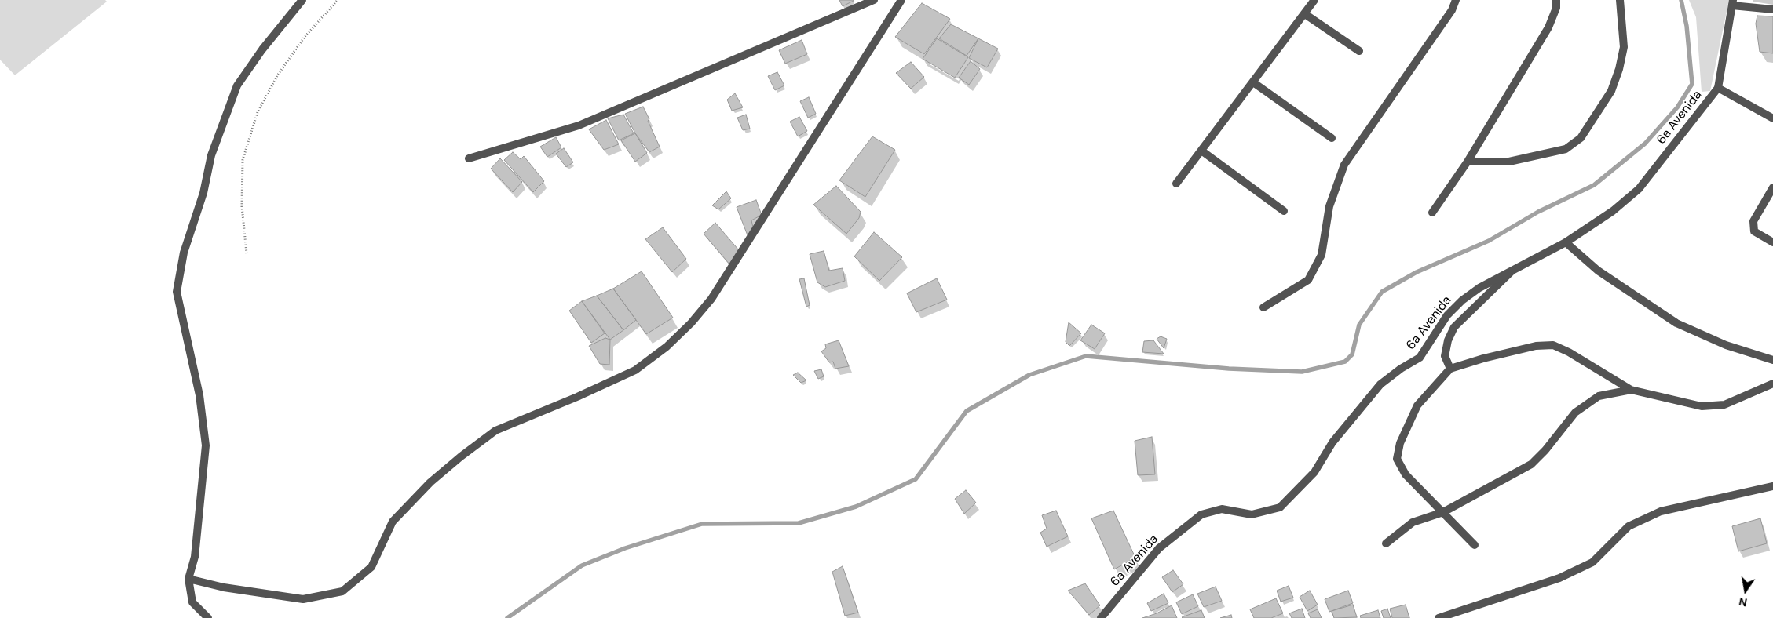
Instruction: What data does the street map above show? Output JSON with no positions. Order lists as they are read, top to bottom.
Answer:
{
  "streets": {
    "street": ["6a Avenida"]
  },
  "north": "bottom"
}
